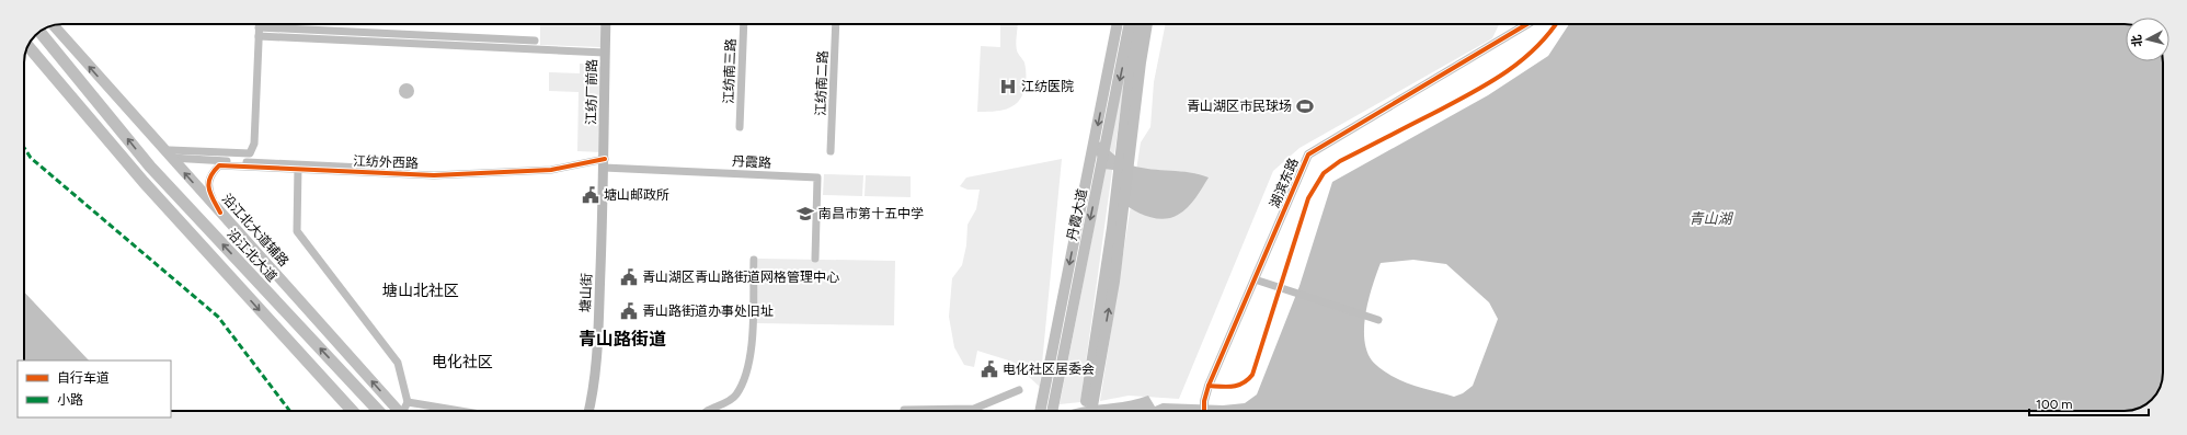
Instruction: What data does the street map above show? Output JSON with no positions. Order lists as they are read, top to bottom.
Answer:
{
  "streets": {
    "highway": ["沿江北大道"],
    "main road": [
      "江纺厂前路",
      "丹霞大道",
      "沿江北大道辅路",
      "塘山街"
    ],
    "street": [
      "江纺南三路",
      "江纺南二路",
      "江纺外西路",
      "丹霞路",
      "湖滨东路"
    ]
  },
  "crossings": [
    ["江纺厂前路", "江纺外西路"],
    ["江纺厂前路", "丹霞路"],
    ["江纺厂前路", "塘山街"],
    ["江纺外西路", "丹霞路"],
    ["江纺外西路", "沿江北大道辅路"],
    ["江纺外西路", "塘山街"],
    ["丹霞路", "塘山街"]
  ],
  "one_way": ["沿江北大道辅路"],
  "districts": ["塘山北社区", "青山路街道", "电化社区"],
  "water": ["青山湖"],
  "places": {
    "hospital": ["江纺医院"],
    "sports": ["青山湖区市民球场"],
    "public building": [
      "塘山邮政所",
      "青山湖区青山路街道网格管理中心",
      "青山路街道办事处旧址",
      "电化社区居委会"
    ],
    "school or university": ["南昌市第十五中学"]
  },
  "legend": ["自行车道", "小路"],
  "scale_bar": "100 m",
  "north": "left"
}
